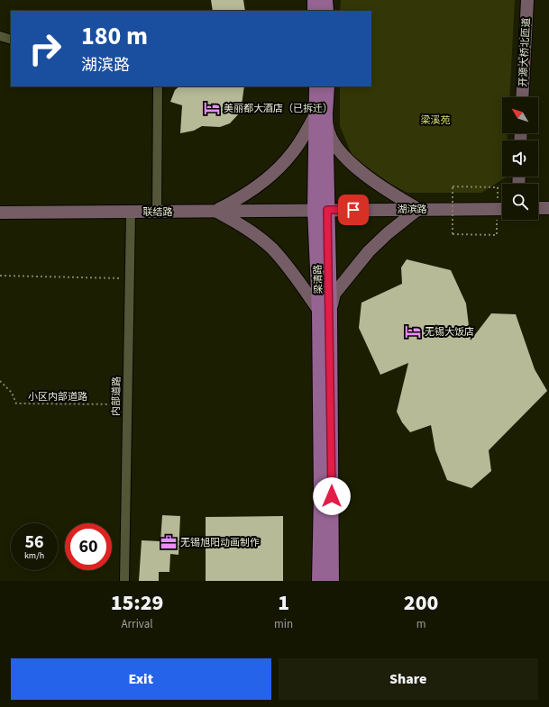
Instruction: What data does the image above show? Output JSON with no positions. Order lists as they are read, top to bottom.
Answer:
{
  "streets": {
    "main road": [
      "开源大桥北匝道",
      "湖滨路",
      "联结路",
      "梁清路"
    ],
    "street": ["内部道路"],
    "path": ["小区内部道路"]
  },
  "crossings": [
    ["湖滨路", "联结路"],
    ["湖滨路", "梁清路"],
    ["联结路", "梁清路"],
    ["联结路", "内部道路"],
    ["小区内部道路", "内部道路"]
  ],
  "parks": ["梁溪苑"],
  "places": {
    "hotel": ["美丽都大酒店（已拆迁）", "无锡大饭店"],
    "office": ["无锡旭阳动画制作"]
  },
  "north": "top left",
  "page": {
    "turn": ["180 m", "湖滨路"],
    "speed": "56 km/h",
    "limit": "60",
    "eta": [
      "15:29",
      "Arrival",
      "1",
      "min",
      "200",
      "m"
    ],
    "buttons": ["Exit", "Share"]
  }
}
